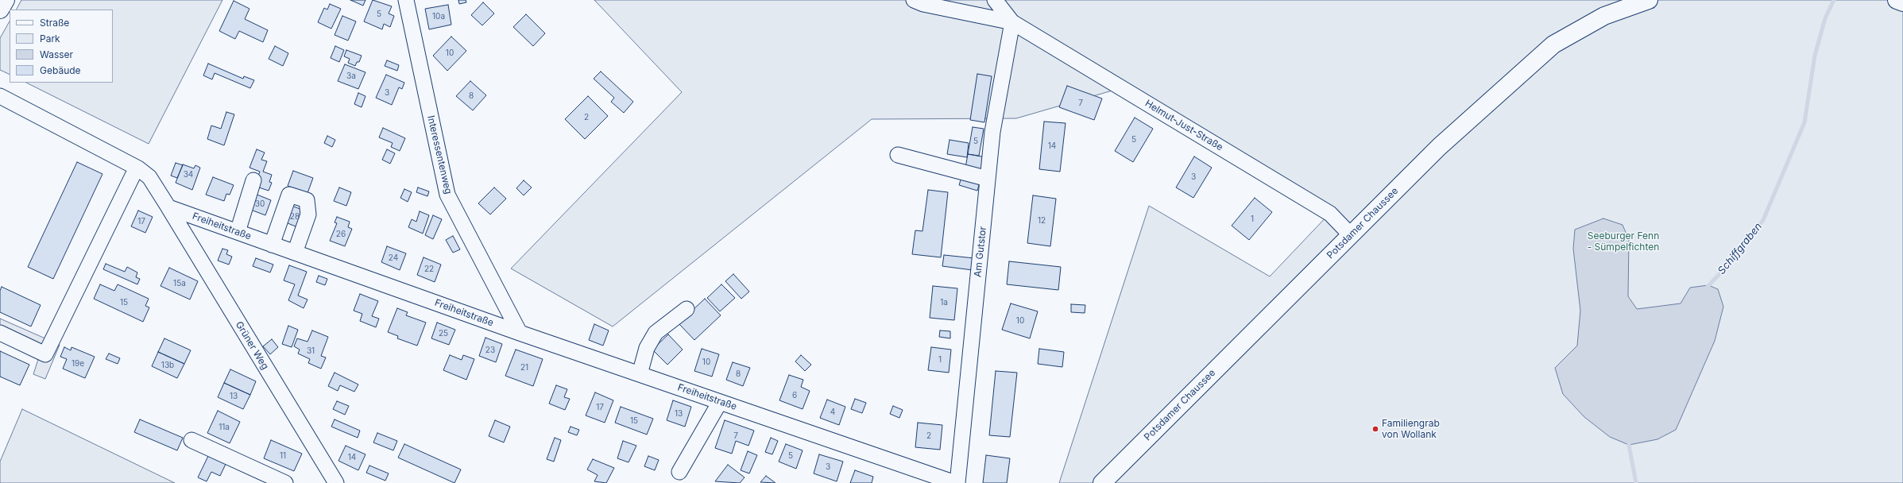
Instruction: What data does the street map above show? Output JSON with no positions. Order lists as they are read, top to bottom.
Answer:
{
  "streets": {
    "main road": ["Potsdamer Chaussee"],
    "street": [
      "Helmut-Just-Straße",
      "Interessentenweg",
      "Freiheitstraße",
      "Am Gutstor",
      "Grüner Weg"
    ]
  },
  "crossings": [
    ["Helmut-Just-Straße", "Potsdamer Chaussee"],
    ["Helmut-Just-Straße", "Am Gutstor"],
    ["Interessentenweg", "Freiheitstraße"],
    ["Freiheitstraße", "Am Gutstor"],
    ["Freiheitstraße", "Grüner Weg"]
  ],
  "water": ["Schiffgraben"],
  "parks": ["Seeburger Fenn - Sümpelfichten"],
  "places": ["Familiengrab von Wollank"],
  "house_numbers": [
    "5",
    "10a",
    "10",
    "3a",
    "3",
    "8",
    "7",
    "2",
    "5",
    "5",
    "14",
    "34",
    "3",
    "30",
    "28",
    "1",
    "12",
    "17",
    "26",
    "24",
    "22",
    "15a",
    "15",
    "1a",
    "10",
    "25",
    "23",
    "31",
    "1",
    "10",
    "19e",
    "13b",
    "21",
    "8",
    "6",
    "13",
    "17",
    "4",
    "13",
    "15",
    "11a",
    "7",
    "2",
    "11",
    "5",
    "14",
    "3"
  ],
  "legend": [
    "Straße",
    "Park",
    "Wasser",
    "Gebäude"
  ]
}
